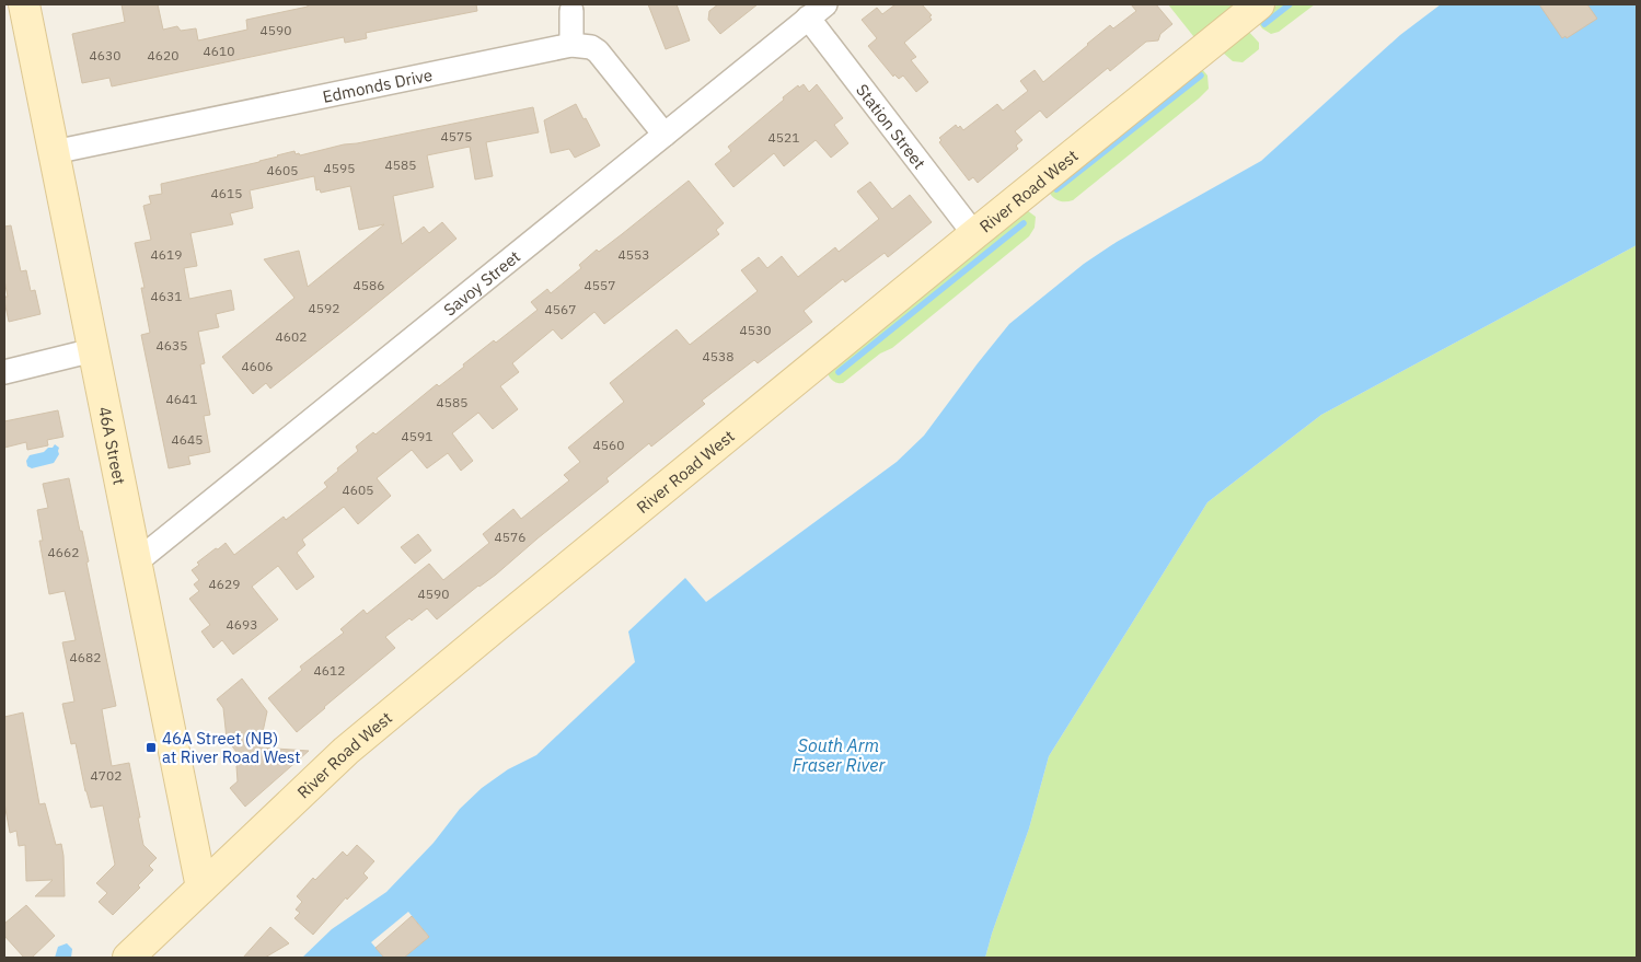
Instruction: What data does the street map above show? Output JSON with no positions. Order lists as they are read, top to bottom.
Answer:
{
  "streets": {
    "main road": ["River Road West", "46A Street"],
    "street": ["Edmonds Drive", "Station Street", "Savoy Street"]
  },
  "crossings": [
    ["Edmonds Drive", "Savoy Street"],
    ["Edmonds Drive", "46A Street"],
    ["Station Street", "River Road West"],
    ["Station Street", "Savoy Street"],
    ["River Road West", "46A Street"],
    ["Savoy Street", "46A Street"]
  ],
  "water": ["South Arm Fraser River"],
  "places": {
    "transit": ["46A Street (NB) at River Road West"]
  },
  "house_numbers": [
    "4590",
    "4610",
    "4630",
    "4620",
    "4575",
    "4521",
    "4585",
    "4595",
    "4605",
    "4615",
    "4619",
    "4553",
    "4586",
    "4557",
    "4631",
    "4592",
    "4567",
    "4530",
    "4602",
    "4635",
    "4538",
    "4606",
    "4641",
    "4585",
    "4591",
    "4645",
    "4560",
    "4605",
    "4576",
    "4662",
    "4629",
    "4590",
    "4693",
    "4682",
    "4612",
    "4702"
  ]
}
